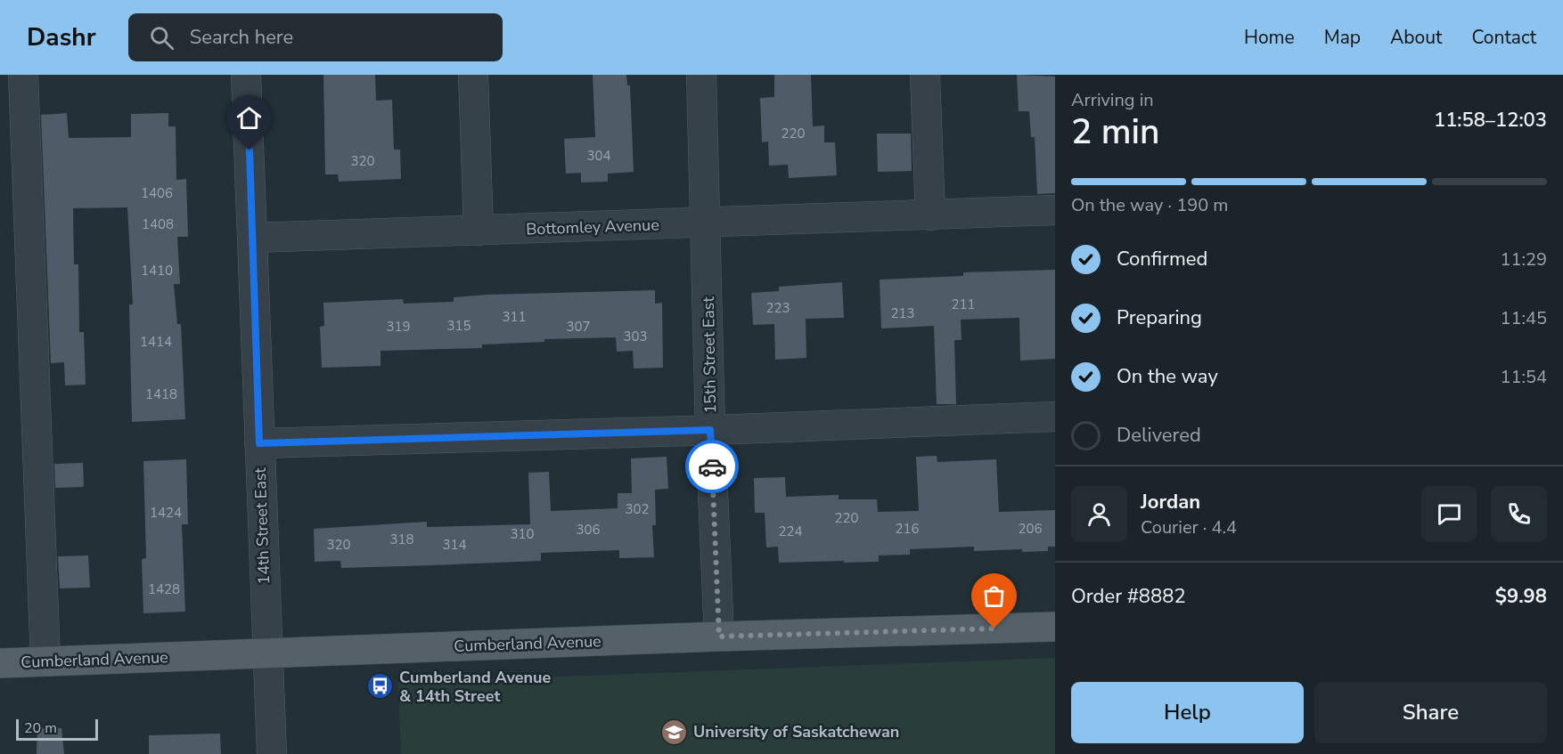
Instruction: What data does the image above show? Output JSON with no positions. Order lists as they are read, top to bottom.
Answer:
{
  "streets": {
    "main road": ["Cumberland Avenue"],
    "street": ["Bottomley Avenue", "15th Street East", "14th Street East"]
  },
  "crossings": [
    ["Bottomley Avenue", "15th Street East"],
    ["Bottomley Avenue", "14th Street East"],
    ["15th Street East", "Cumberland Avenue"],
    ["14th Street East", "Cumberland Avenue"]
  ],
  "places": {
    "bus stop": ["Cumberland Avenue & 14th Street"],
    "school or university": ["University of Saskatchewan"]
  },
  "house_numbers": [
    "220",
    "304",
    "320",
    "1406",
    "1408",
    "1410",
    "211",
    "223",
    "213",
    "311",
    "315",
    "319",
    "307",
    "303",
    "1414",
    "1418",
    "302",
    "1424",
    "220",
    "216",
    "206",
    "306",
    "224",
    "310",
    "318",
    "320",
    "314",
    "1428"
  ],
  "scale_bar": "20 m",
  "page": {
    "header": "Dashr",
    "search": "Search here",
    "nav": [
      "Home",
      "Map",
      "About",
      "Contact"
    ],
    "heading": ["2 min", "Arriving in", "11:58–12:03"],
    "panel": [
      "Jordan",
      "Courier · 4.4",
      "Order #8882",
      "$9.98"
    ],
    "bar": "On the way · 190 m",
    "list": [
      ["Confirmed", "11:29"],
      ["Preparing", "11:45"],
      ["On the way", "11:54"],
      "Delivered"
    ],
    "buttons": ["Help", "Share"],
    "scale": "20 m"
  }
}
